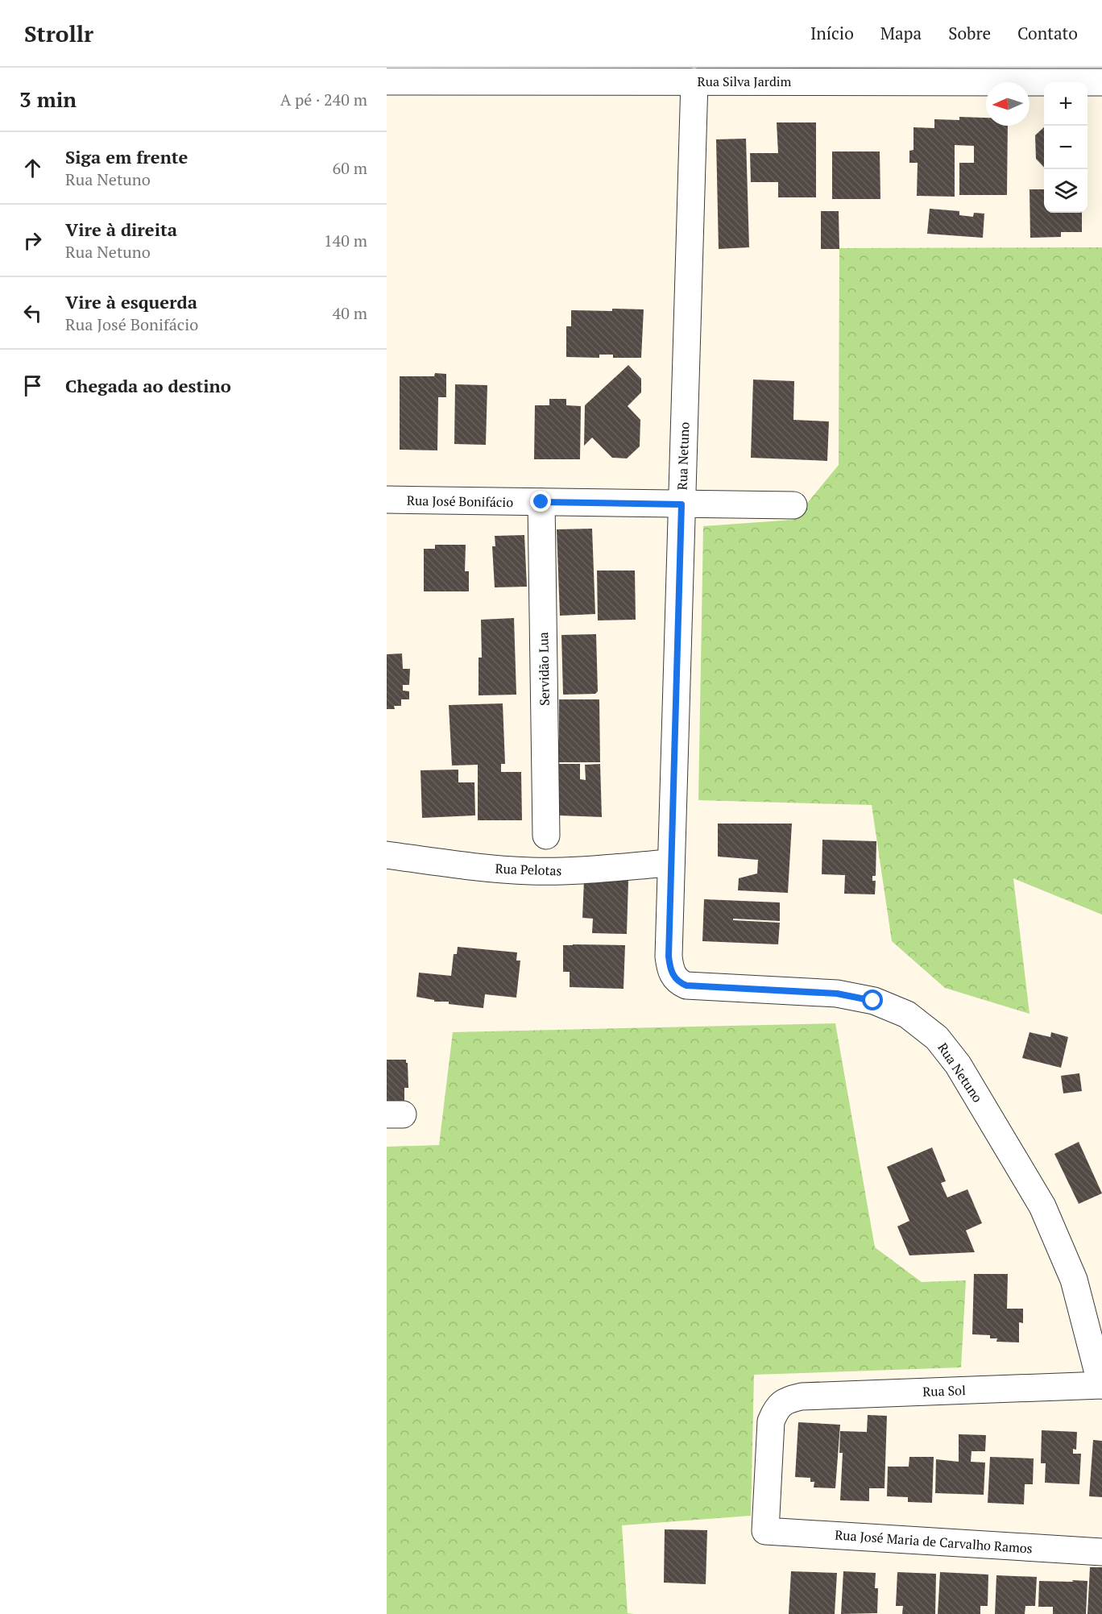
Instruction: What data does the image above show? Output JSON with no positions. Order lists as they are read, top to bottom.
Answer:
{
  "streets": {
    "street": [
      "Rua Silva Jardim",
      "Rua Netuno",
      "Rua José Bonifácio",
      "Servidão Lua",
      "Rua Pelotas",
      "Rua Sol",
      "Rua José Maria de Carvalho Ramos"
    ]
  },
  "crossings": [
    ["Rua Silva Jardim", "Rua Netuno"],
    ["Rua Netuno", "Rua José Bonifácio"],
    ["Rua Netuno", "Rua Pelotas"],
    ["Rua Netuno", "Rua Sol"],
    ["Rua José Bonifácio", "Servidão Lua"],
    ["Rua Sol", "Rua José Maria de Carvalho Ramos"]
  ],
  "north": "left",
  "page": {
    "header": "Strollr",
    "nav": [
      "Início",
      "Mapa",
      "Sobre",
      "Contato"
    ],
    "heading": ["3 min", "A pé · 240 m"],
    "map_buttons": ["+", "−"],
    "list": [
      ["Siga em frente", "Rua Netuno", "60 m"],
      ["Vire à direita", "Rua Netuno", "140 m"],
      ["Vire à esquerda", "Rua José Bonifácio", "40 m"],
      "Chegada ao destino"
    ]
  }
}
